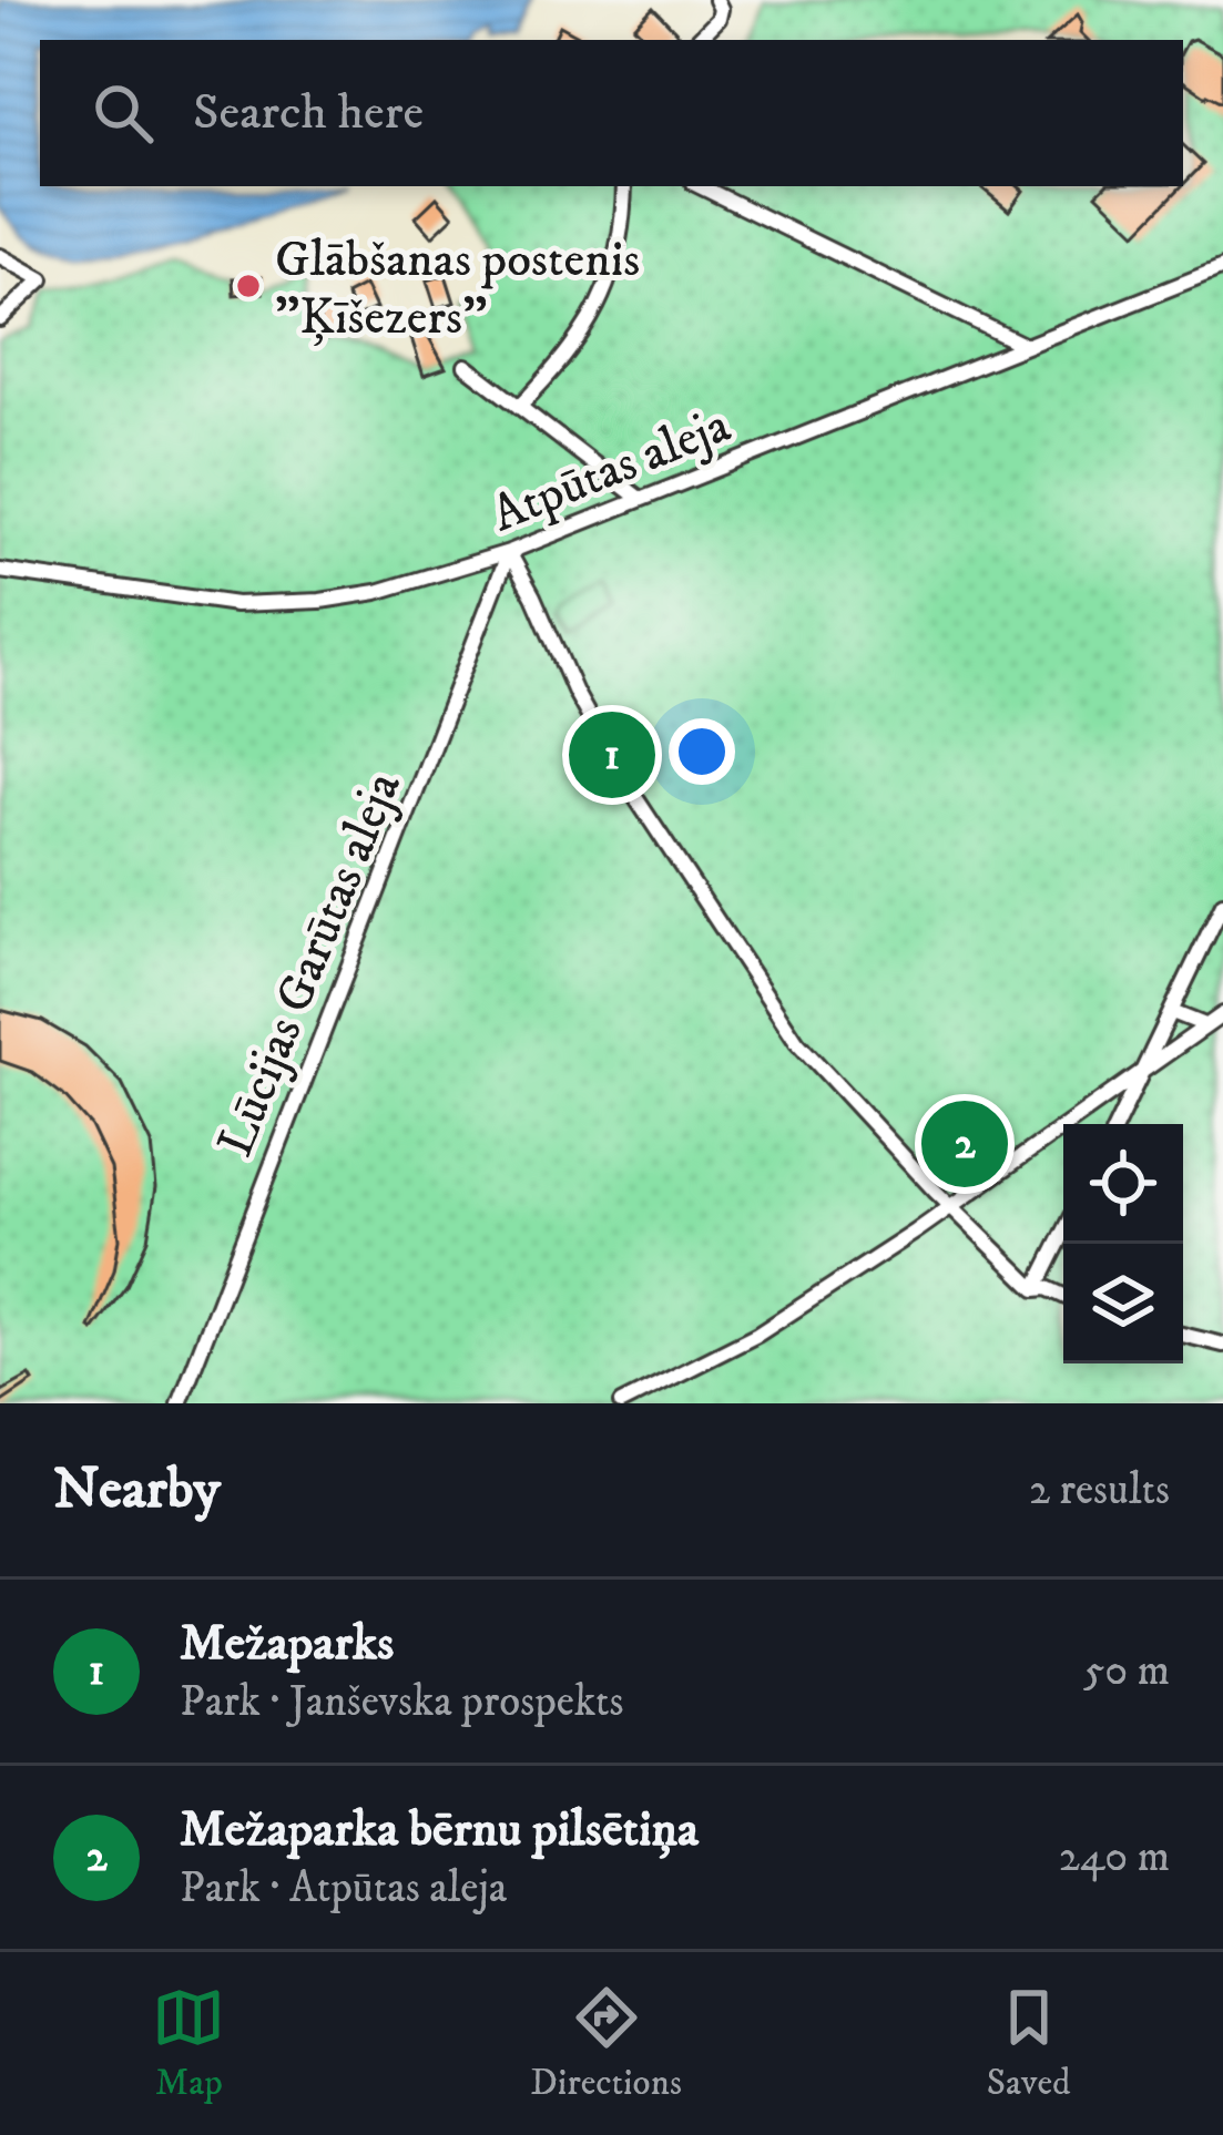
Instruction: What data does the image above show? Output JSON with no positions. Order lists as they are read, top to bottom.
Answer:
{
  "streets": {
    "street": ["Atpūtas aleja", "Lūcijas Garūtas aleja"]
  },
  "crossings": [
    ["Atpūtas aleja", "Lūcijas Garūtas aleja"]
  ],
  "places": ["Glābšanas postenis \"Ķīšezers\""],
  "page": {
    "search": "Search here",
    "pins": ["1", "2"],
    "heading": ["Nearby", "2 results"],
    "list": [
      {
        "mark": "1",
        "name": "Mežaparks",
        "note": "Park · Janševska prospekts",
        "value": "50 m"
      },
      {
        "mark": "2",
        "name": "Mežaparka bērnu pilsētiņa",
        "note": "Park · Atpūtas aleja",
        "value": "240 m"
      }
    ],
    "nav": ["Map", "Directions", "Saved"]
  }
}
